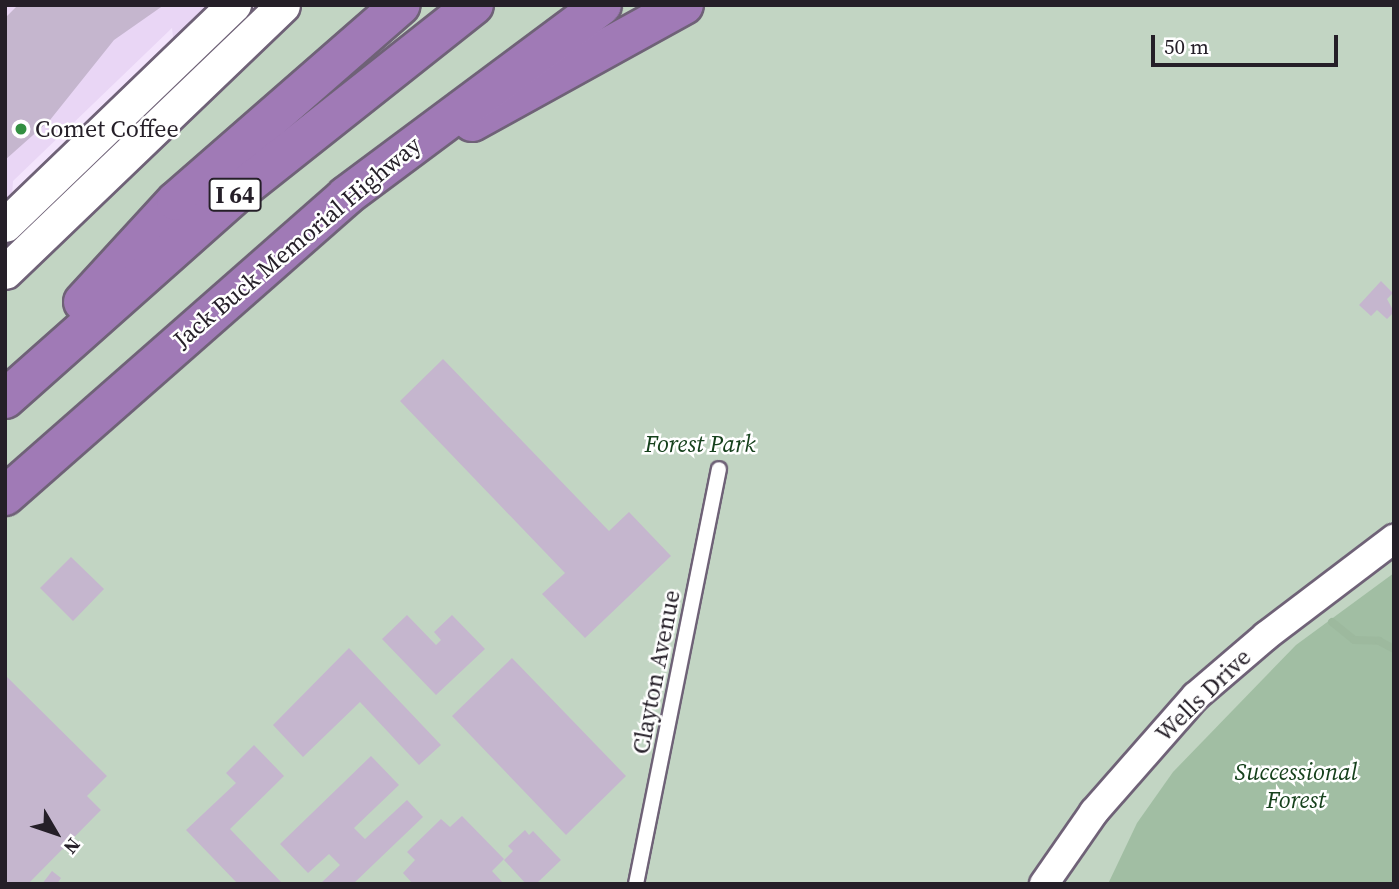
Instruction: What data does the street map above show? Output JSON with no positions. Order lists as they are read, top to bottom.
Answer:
{
  "streets": {
    "highway": ["I 64", "Jack Buck Memorial Highway"],
    "street": ["Wells Drive"],
    "lane": ["Clayton Avenue"]
  },
  "parks": ["Forest Park", "Successional Forest"],
  "places": ["Comet Coffee"],
  "scale_bar": "50 m",
  "north": "bottom right"
}
